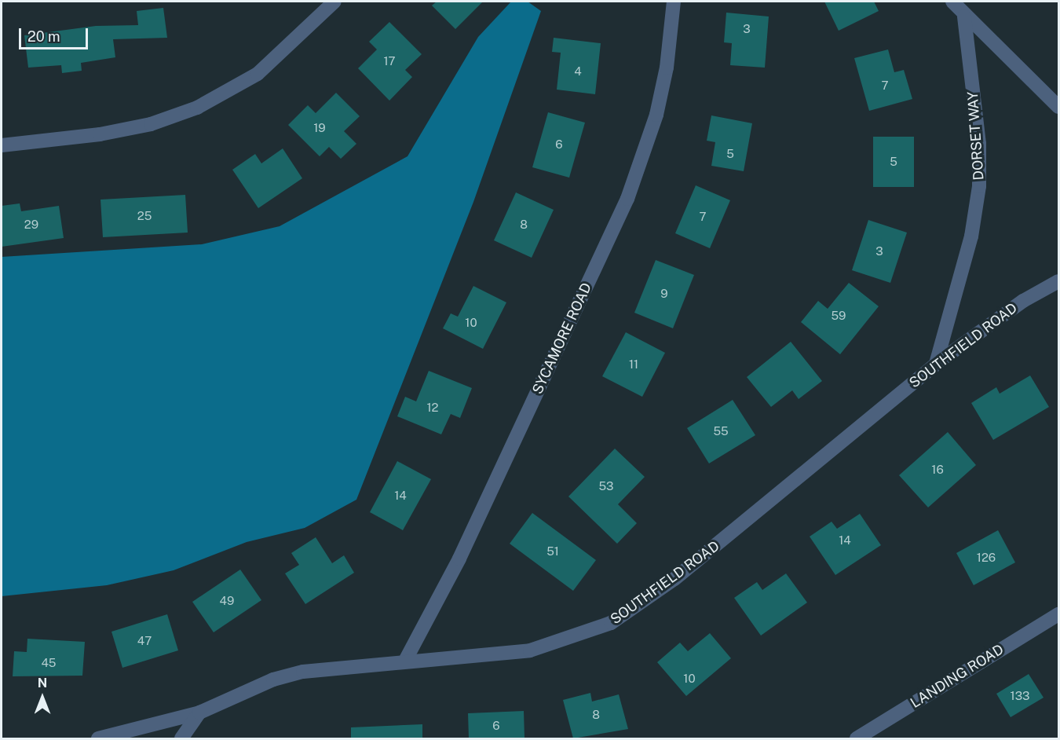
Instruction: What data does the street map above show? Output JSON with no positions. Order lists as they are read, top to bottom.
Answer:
{
  "streets": {
    "street": [
      "DORSET WAY",
      "SYCAMORE ROAD",
      "SOUTHFIELD ROAD",
      "LANDING ROAD"
    ]
  },
  "crossings": [
    ["DORSET WAY", "SOUTHFIELD ROAD"],
    ["SYCAMORE ROAD", "SOUTHFIELD ROAD"]
  ],
  "house_numbers": [
    "3",
    "17",
    "4",
    "7",
    "19",
    "6",
    "5",
    "5",
    "25",
    "7",
    "29",
    "8",
    "3",
    "9",
    "59",
    "10",
    "11",
    "12",
    "55",
    "16",
    "53",
    "14",
    "14",
    "51",
    "126",
    "49",
    "47",
    "45",
    "10",
    "133",
    "8",
    "6"
  ],
  "scale_bar": "20 m",
  "north": "top"
}
